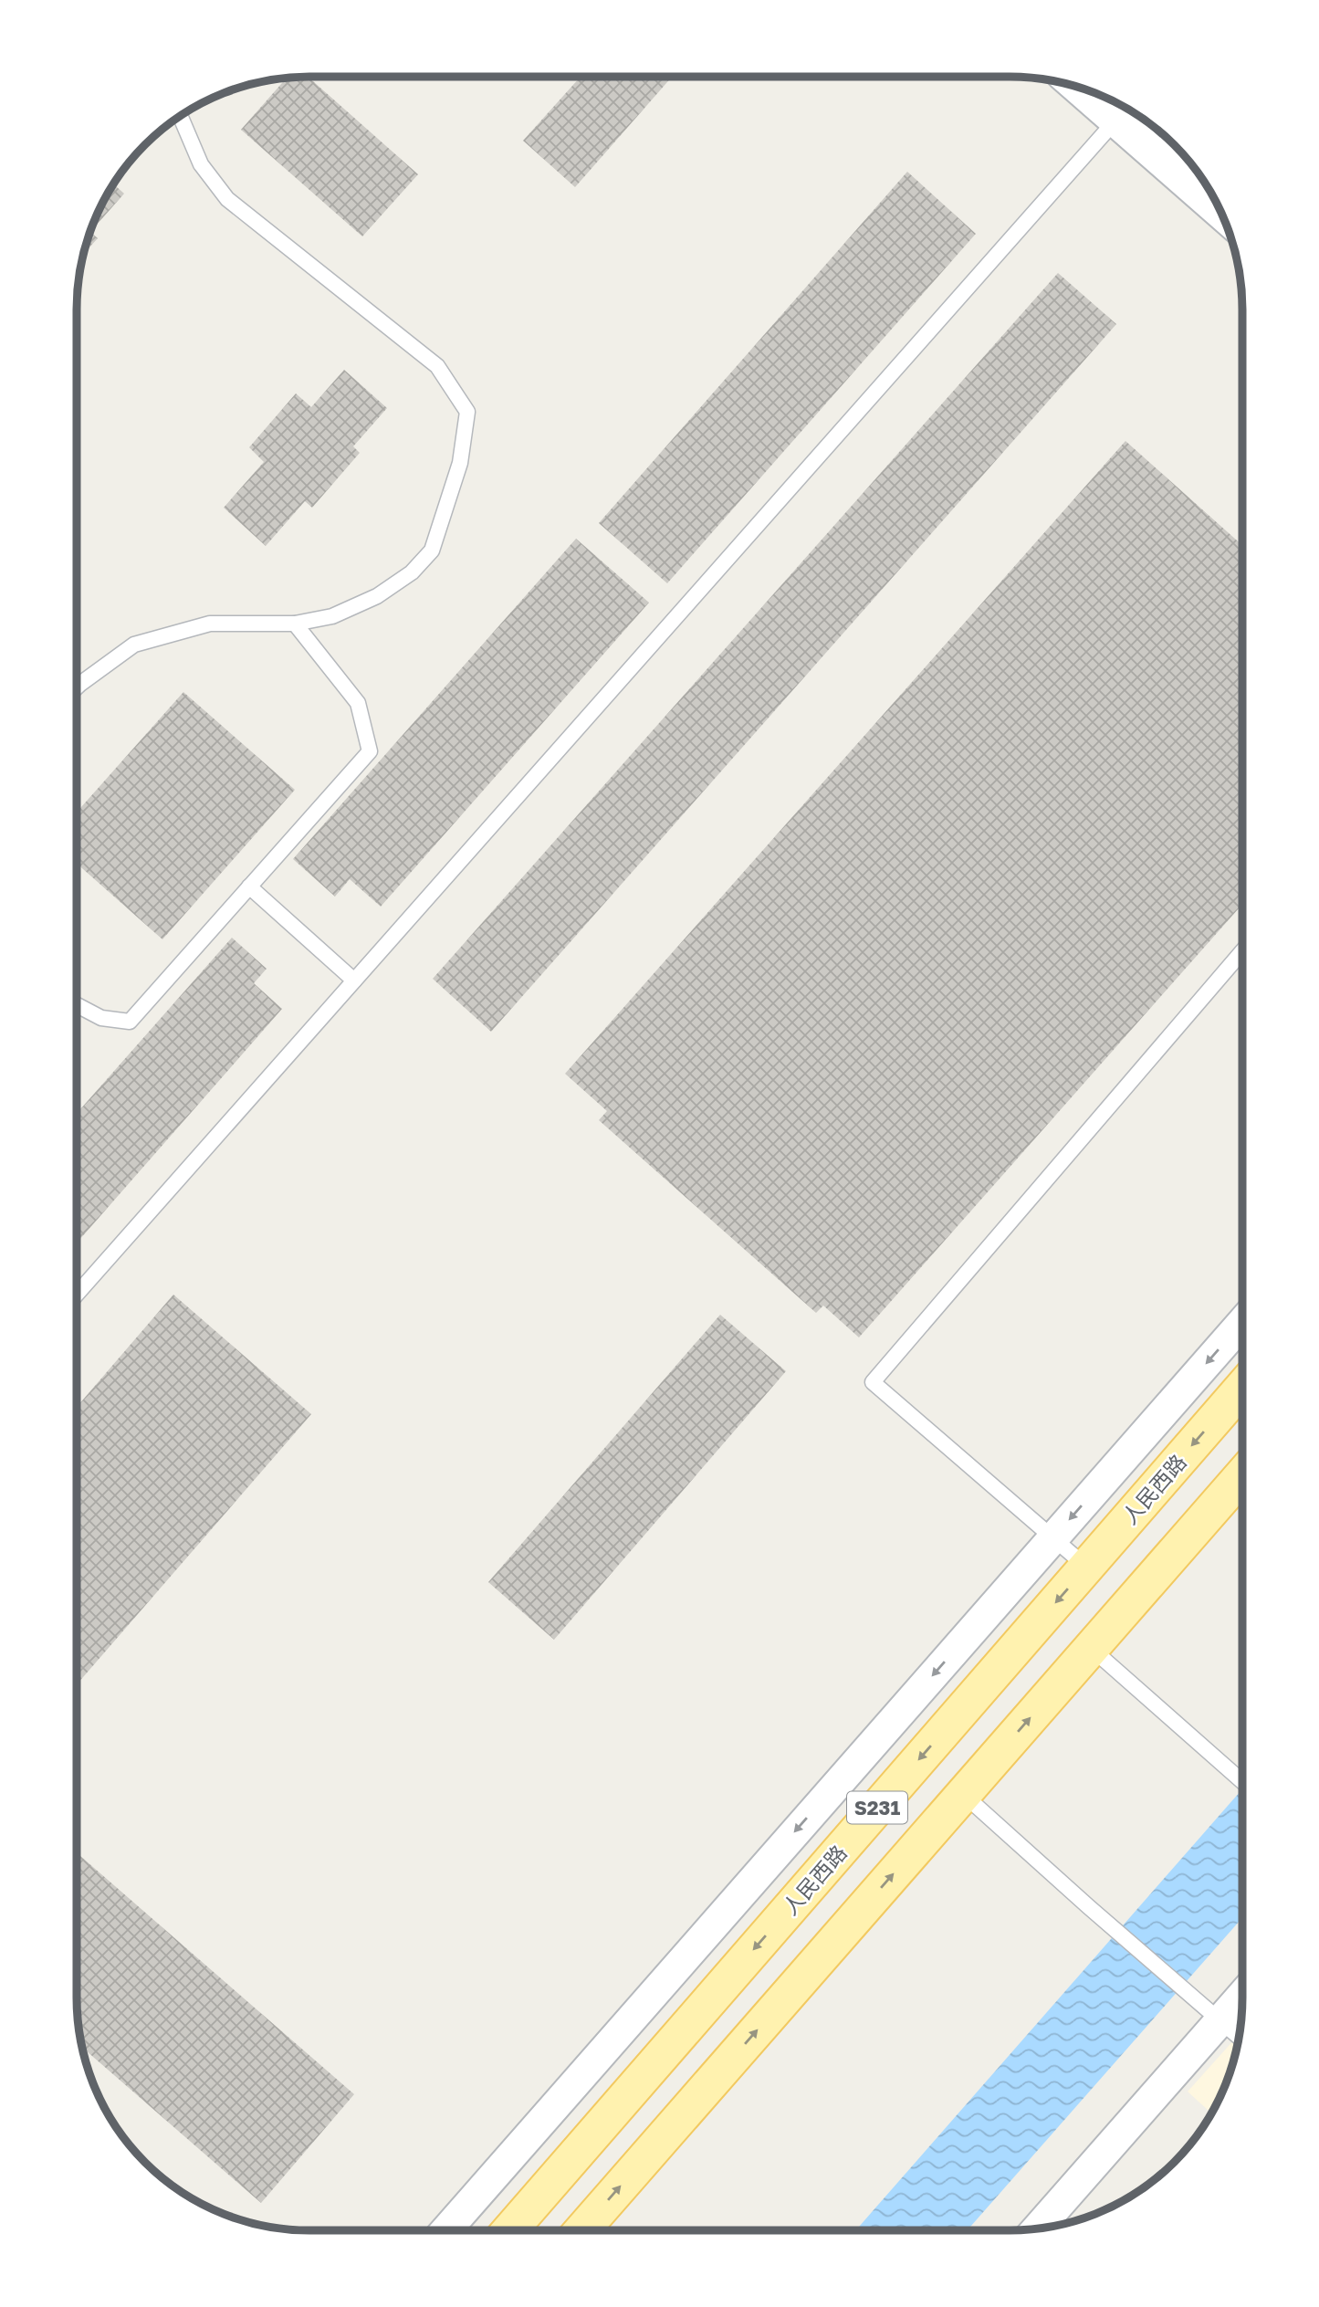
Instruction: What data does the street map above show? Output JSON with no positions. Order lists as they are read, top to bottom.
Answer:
{
  "streets": {
    "main road": ["人民西路", "S231"]
  }
}
